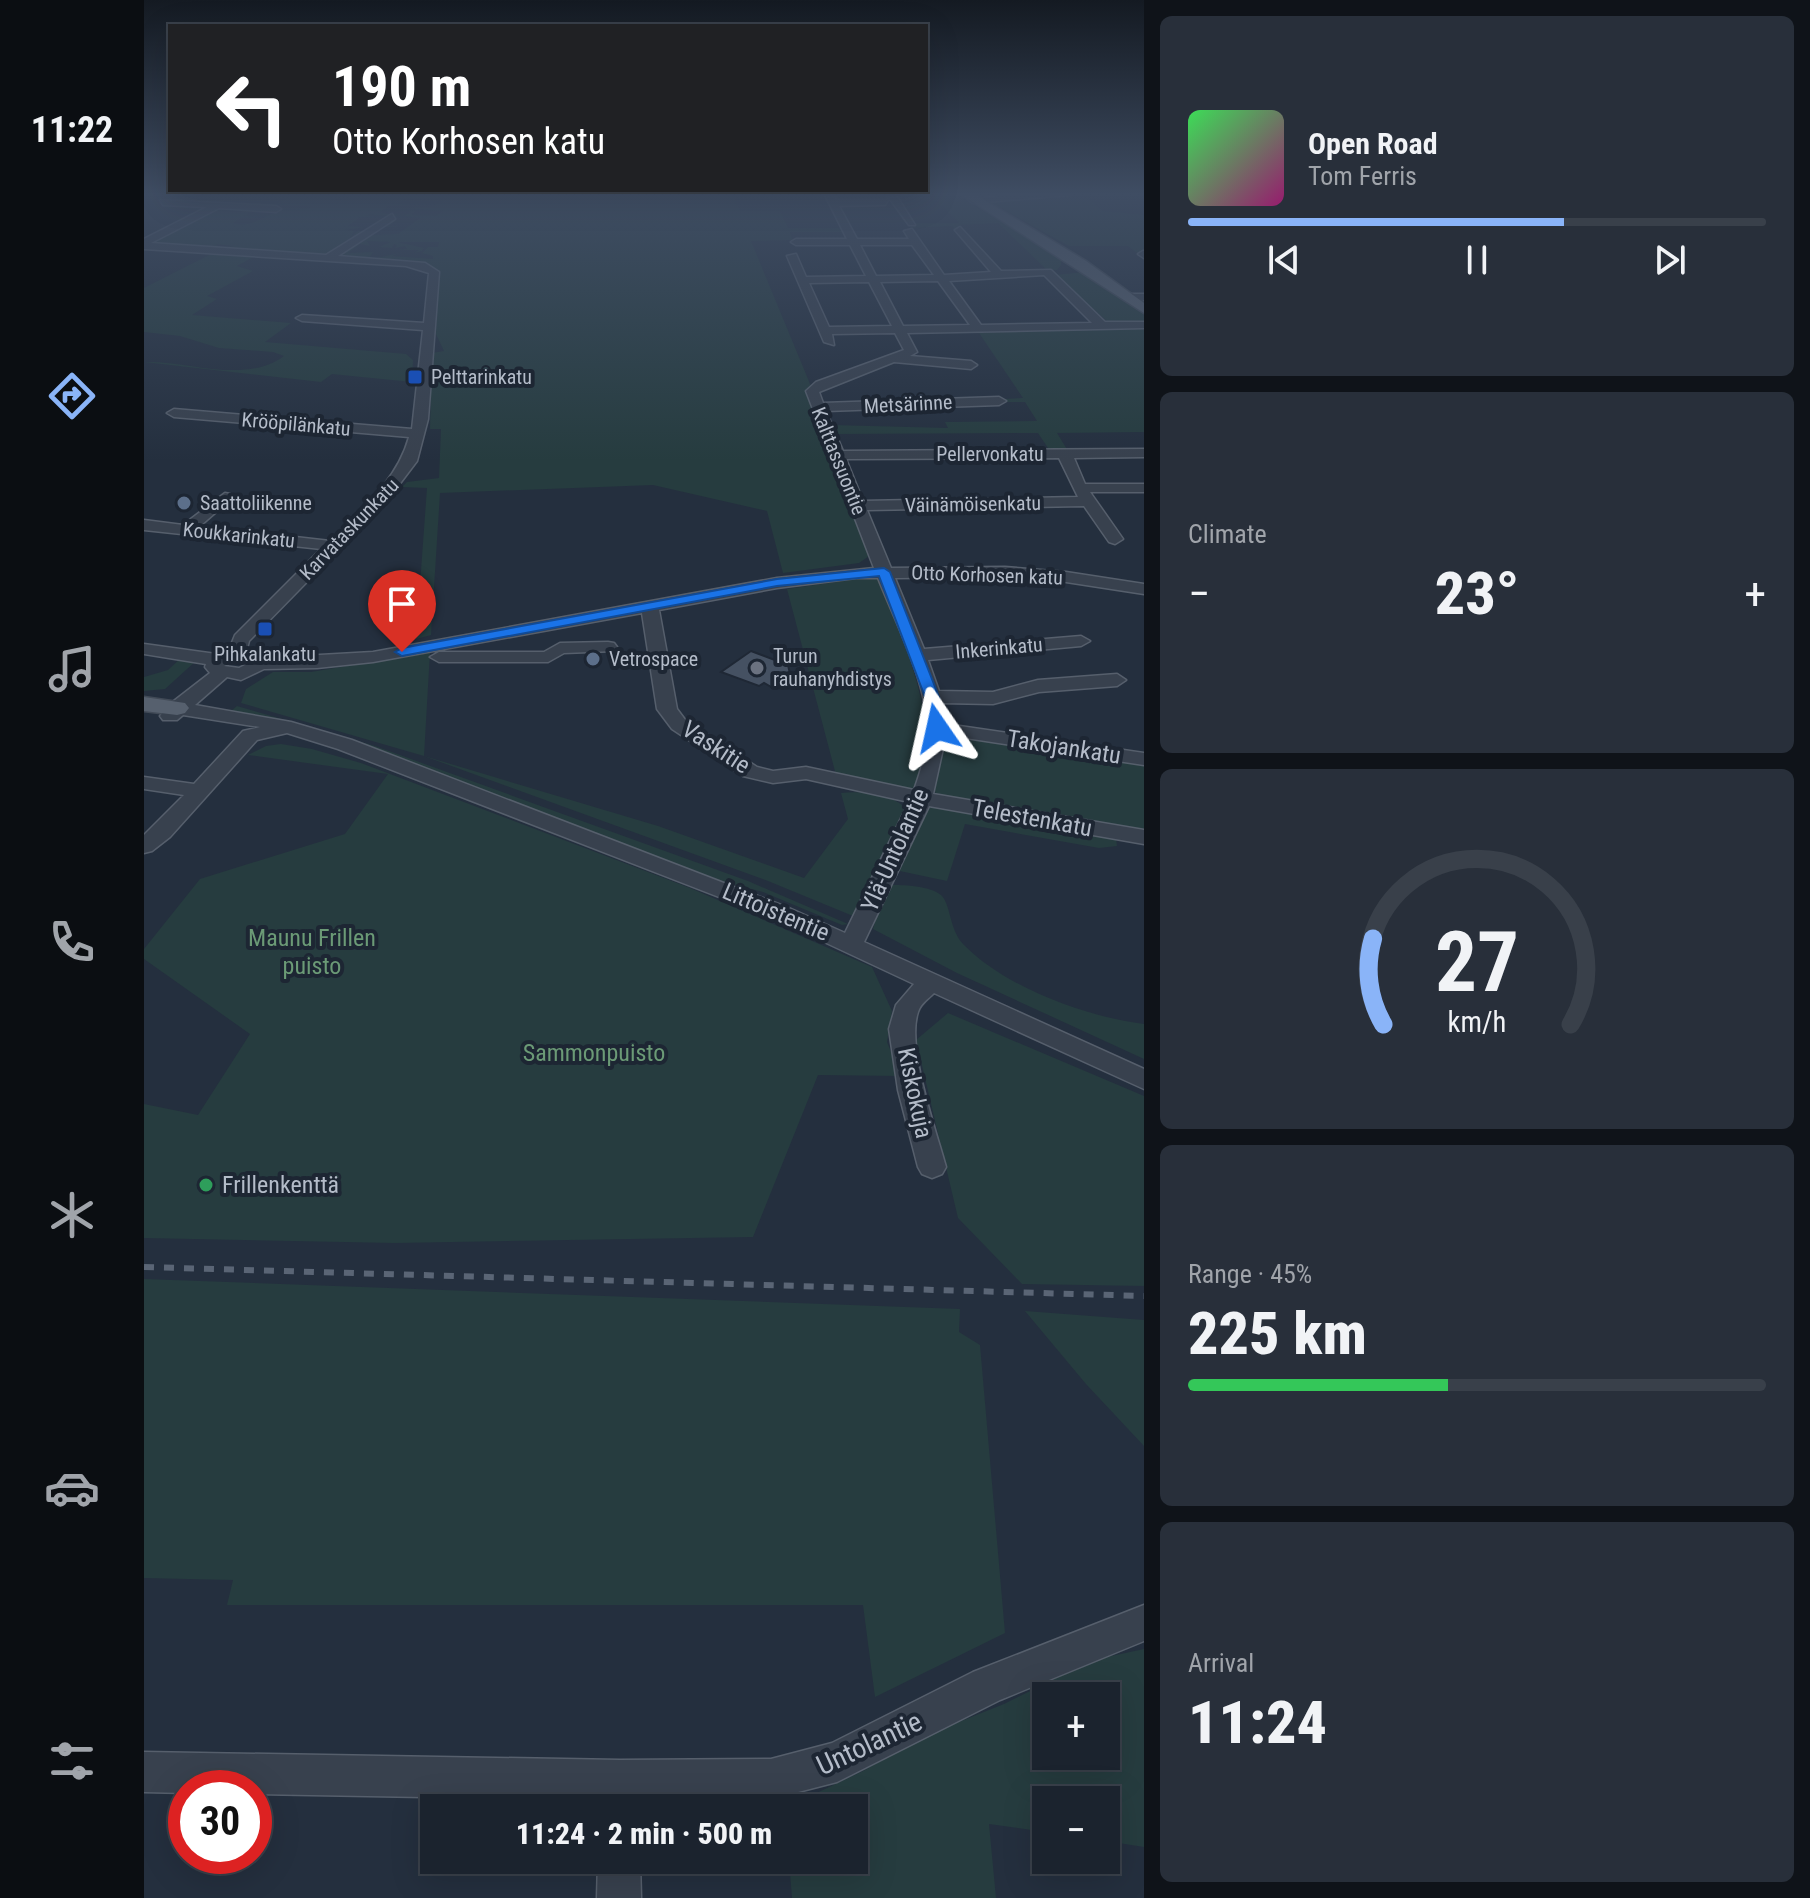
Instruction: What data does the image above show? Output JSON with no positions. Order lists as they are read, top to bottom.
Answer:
{
  "streets": {
    "main road": ["Littoistentie"],
    "street": [
      "Metsärinne",
      "Krööpilänkatu",
      "Pellervonkatu",
      "Kalttassuontie",
      "Väinämöisenkatu",
      "Karvataskunkatu",
      "Koukkarinkatu",
      "Otto Korhosen katu",
      "Inkerinkatu",
      "Vaskitie",
      "Takojankatu",
      "Telestenkatu",
      "Ylä-Untolantie",
      "Kiskokuja",
      "Untolantie"
    ]
  },
  "crossings": [
    ["Metsärinne", "Kalttassuontie"],
    ["Krööpilänkatu", "Karvataskunkatu"],
    ["Pellervonkatu", "Kalttassuontie"],
    ["Kalttassuontie", "Väinämöisenkatu"],
    ["Kalttassuontie", "Otto Korhosen katu"],
    ["Kalttassuontie", "Ylä-Untolantie"],
    ["Karvataskunkatu", "Koukkarinkatu"],
    ["Otto Korhosen katu", "Vaskitie"],
    ["Otto Korhosen katu", "Ylä-Untolantie"],
    ["Inkerinkatu", "Ylä-Untolantie"],
    ["Vaskitie", "Telestenkatu"],
    ["Vaskitie", "Ylä-Untolantie"],
    ["Takojankatu", "Ylä-Untolantie"],
    ["Telestenkatu", "Ylä-Untolantie"],
    ["Ylä-Untolantie", "Littoistentie"],
    ["Littoistentie", "Kiskokuja"]
  ],
  "parks": ["Maunu Frillen puisto", "Sammonpuisto"],
  "places": {
    "transit": ["Pelttarinkatu", "Pihkalankatu"],
    "other": [
      "Saattoliikenne",
      "Vetrospace",
      "Turun rauhanyhdistys",
      "Frillenkenttä"
    ]
  },
  "page": {
    "tabs": "11:22",
    "turn": ["190 m", "Otto Korhosen katu"],
    "song": ["Open Road", "Tom Ferris"],
    "tile": [
      "Climate",
      ["Range · 45%", "225 km"],
      ["Arrival", "11:24"]
    ],
    "heat": ["−", "23°", "+"],
    "map_buttons": ["+", "−"],
    "limit": "30",
    "trip": "11:24 · 2 min · 500 m",
    "gauge": ["27", "km/h"]
  }
}
